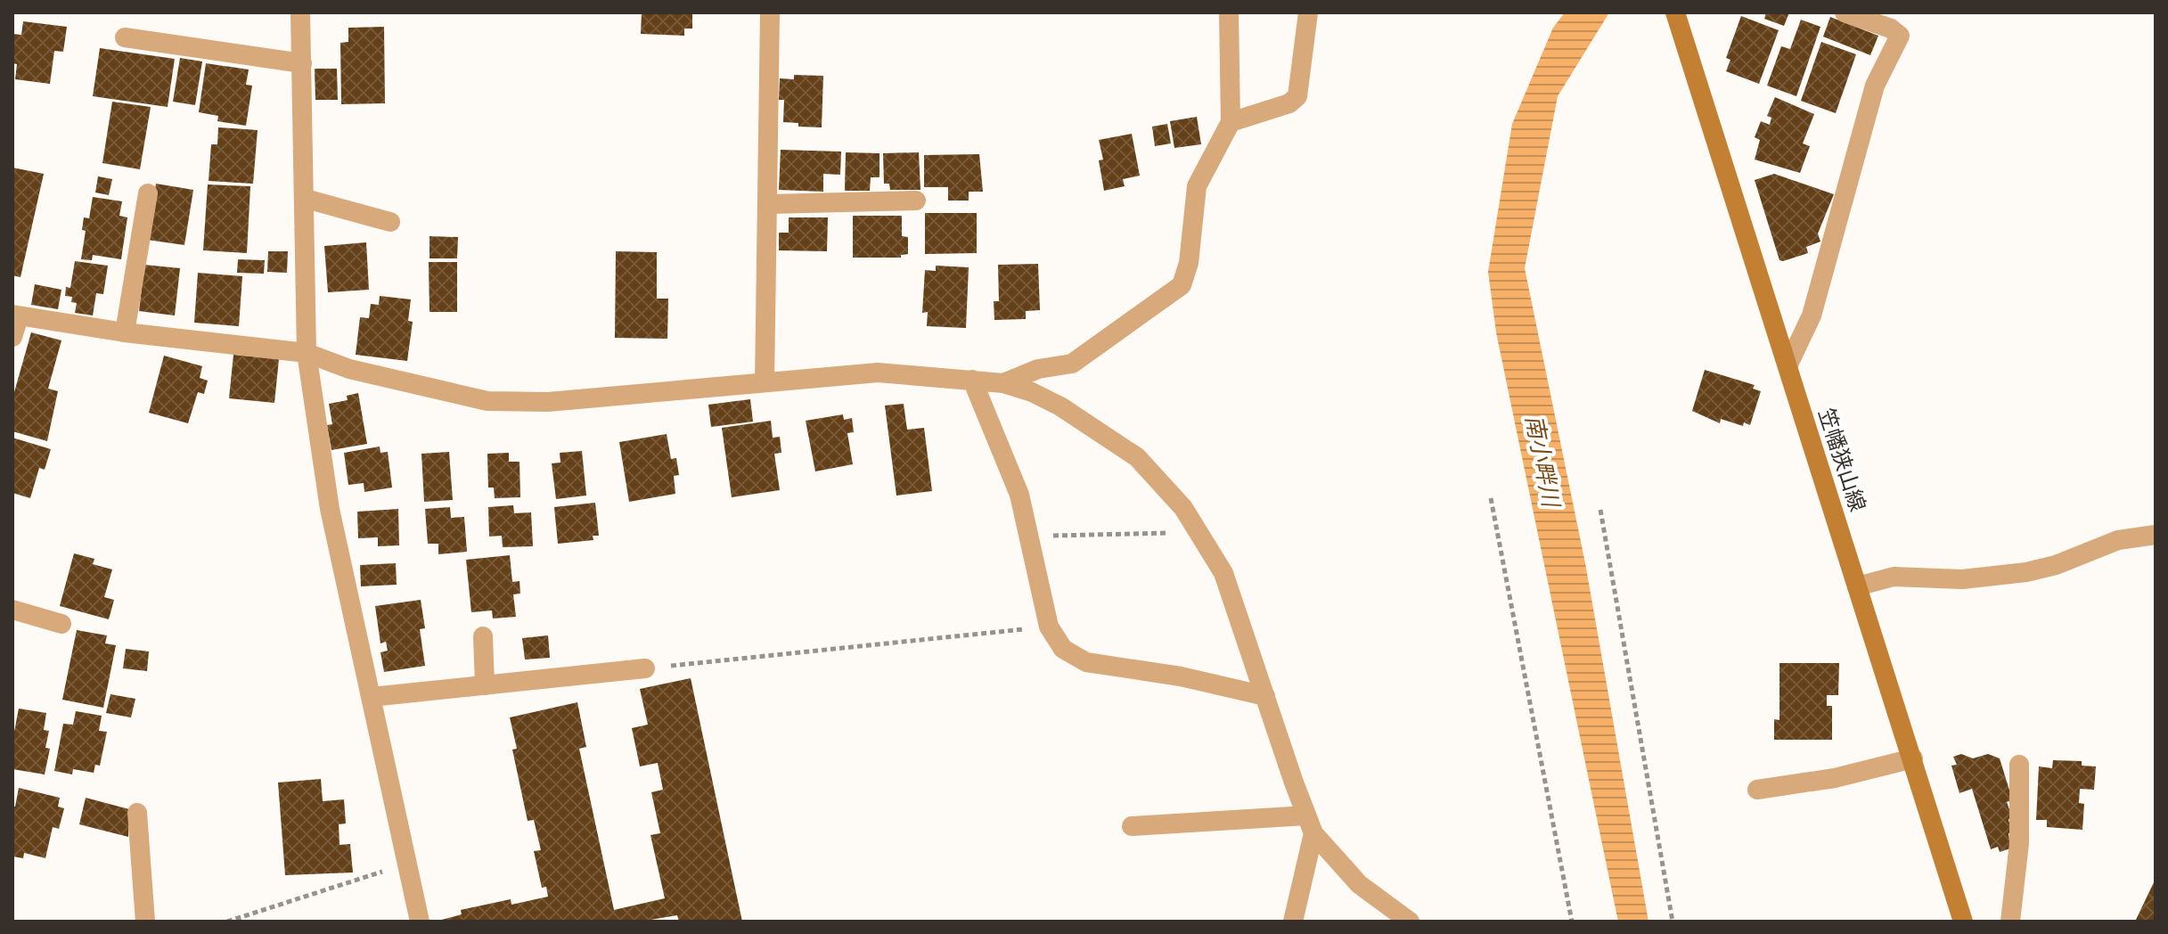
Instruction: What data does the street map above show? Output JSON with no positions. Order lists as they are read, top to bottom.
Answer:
{
  "streets": {
    "main road": ["笠幡狭山線"]
  },
  "water": ["南小畔川"]
}
